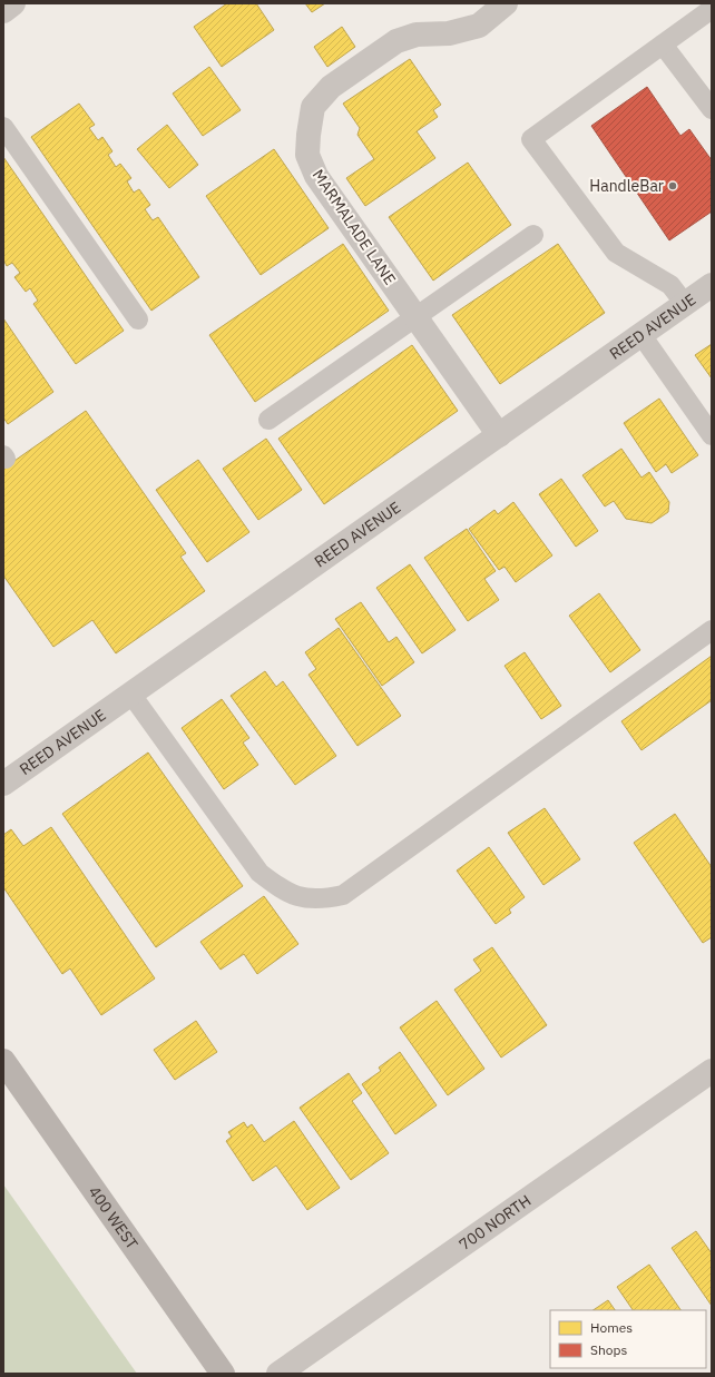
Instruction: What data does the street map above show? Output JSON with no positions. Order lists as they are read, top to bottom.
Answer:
{
  "streets": {
    "street": [
      "MARMALADE LANE",
      "REED AVENUE",
      "400 WEST",
      "700 NORTH"
    ]
  },
  "crossings": [
    ["MARMALADE LANE", "REED AVENUE"]
  ],
  "places": ["HandleBar"],
  "legend": ["Homes", "Shops"]
}
